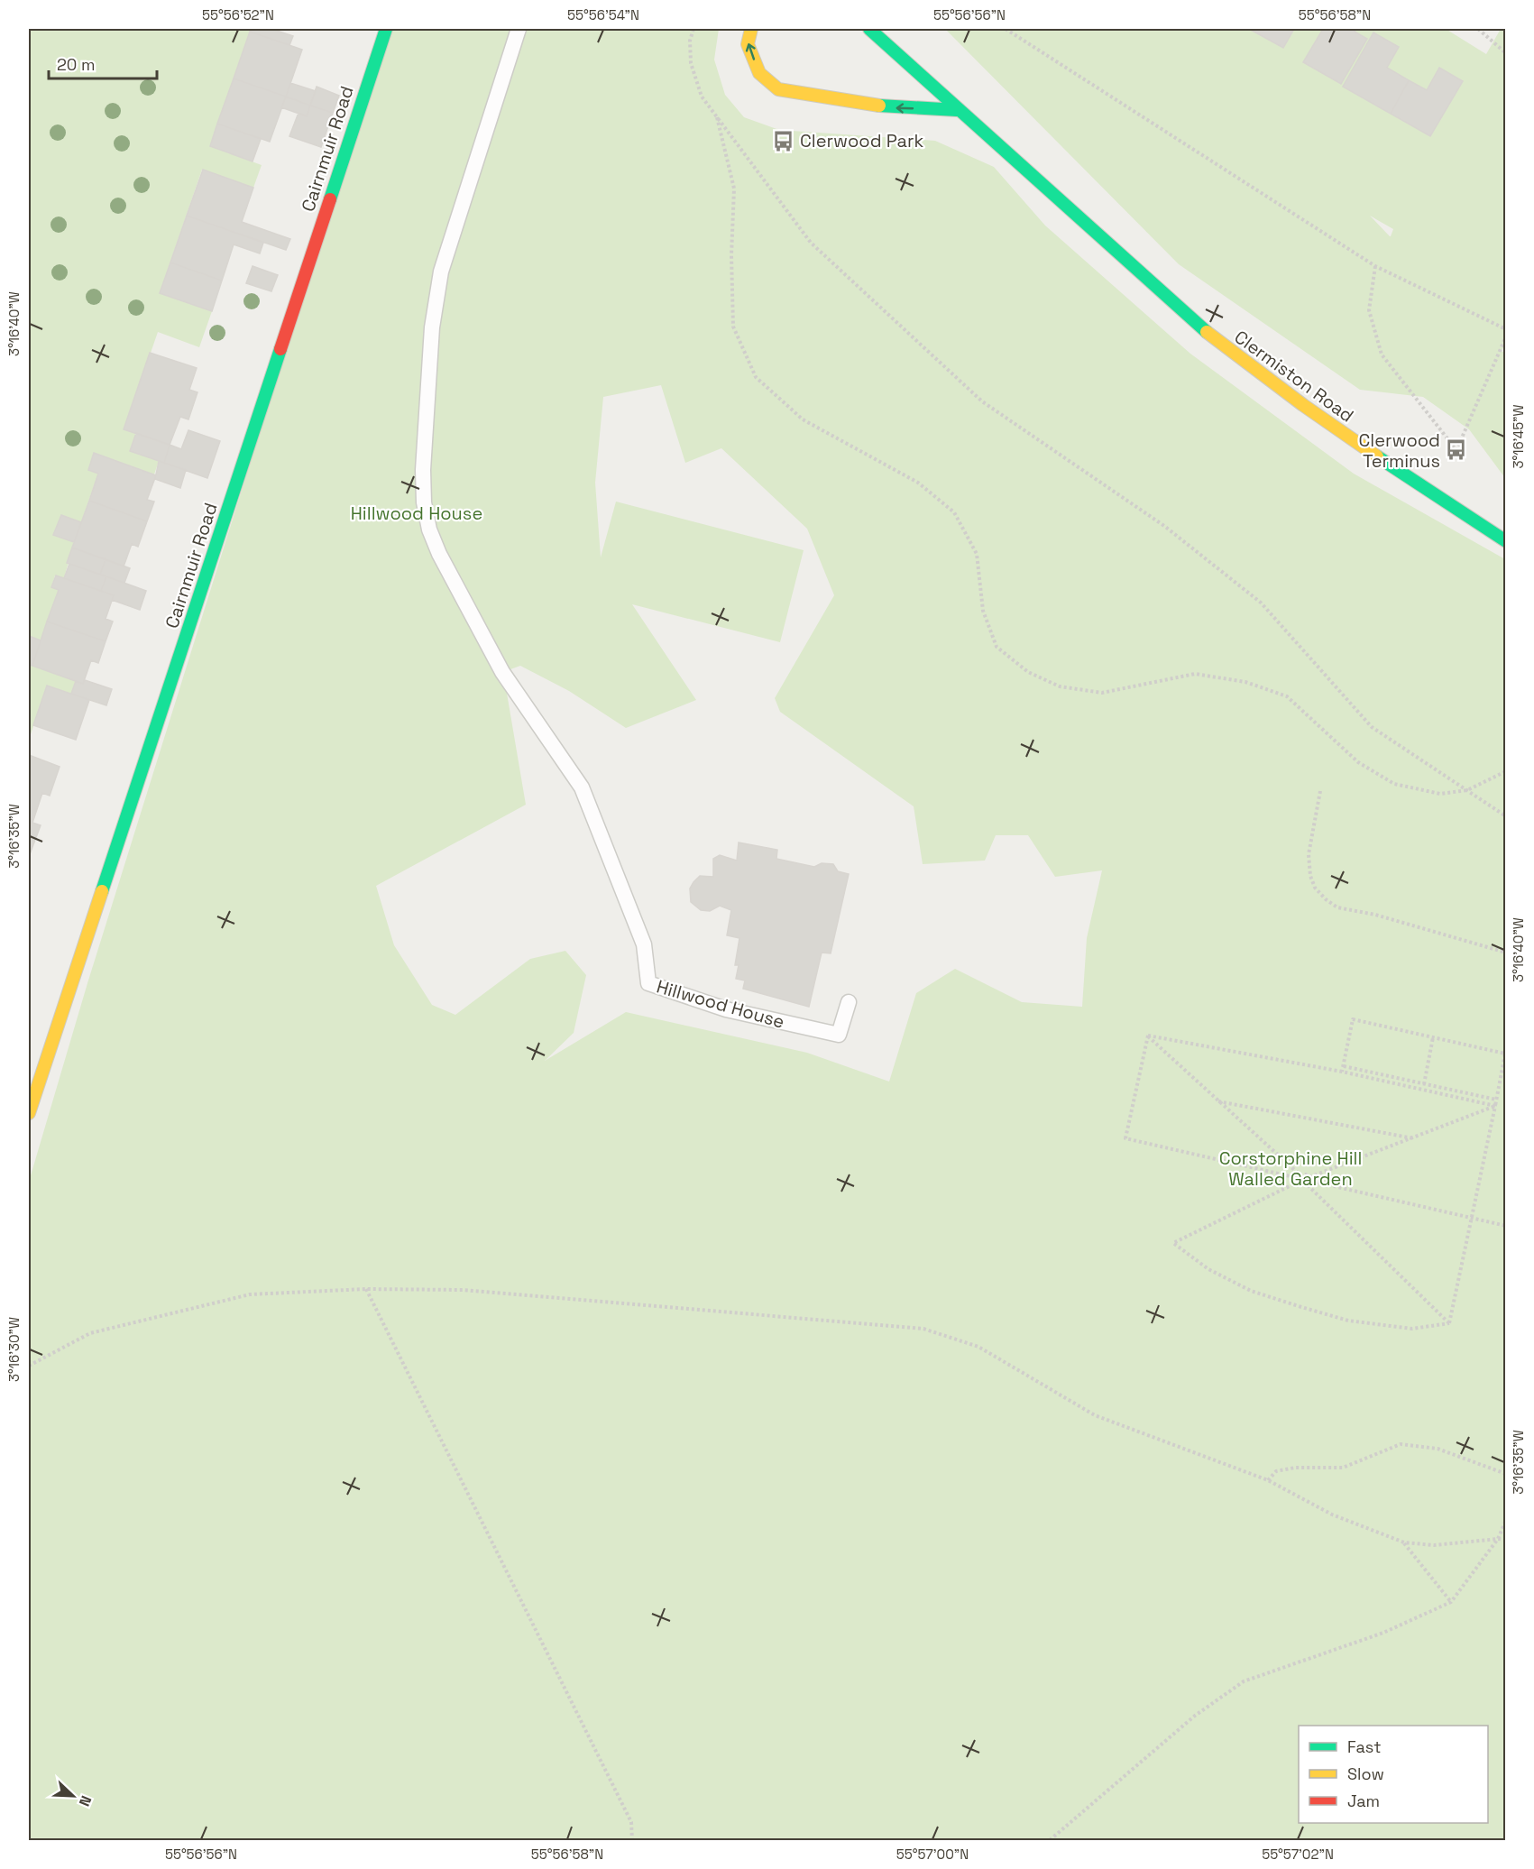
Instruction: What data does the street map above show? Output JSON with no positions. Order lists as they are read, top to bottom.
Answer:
{
  "streets": {
    "street": ["Cairnmuir Road", "Clermiston Road"],
    "lane": ["Hillwood House"]
  },
  "parks": ["Hillwood House", "Corstorphine Hill Walled Garden"],
  "places": {
    "bus stop": ["Clerwood Park", "Clerwood Terminus"]
  },
  "legend": ["Fast", "Slow", "Jam"],
  "scale_bar": "20 m",
  "north": "bottom right",
  "coordinates": [
    "55°56'52\"N",
    "55°56'54\"N",
    "55°56'56\"N",
    "55°56'58\"N",
    "3°16'40\"W",
    "3°16'45\"W",
    "3°16'35\"W",
    "3°16'30\"W",
    "55°57'00\"N",
    "55°57'02\"N"
  ]
}
